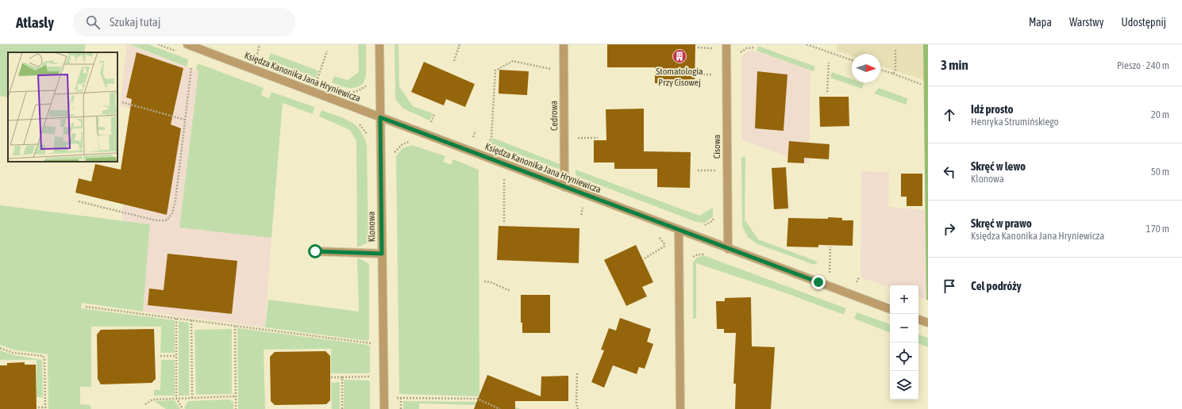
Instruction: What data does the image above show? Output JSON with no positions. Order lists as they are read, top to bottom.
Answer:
{
  "streets": {
    "street": [
      "Księdza Kanonika Jana Hryniewicza",
      "Cedrowa",
      "Cisowa",
      "Klonowa"
    ]
  },
  "crossings": [
    ["Księdza Kanonika Jana Hryniewicza", "Cedrowa"],
    ["Księdza Kanonika Jana Hryniewicza", "Cisowa"],
    ["Księdza Kanonika Jana Hryniewicza", "Klonowa"]
  ],
  "places": {
    "building": ["Stomatologia Przy Cisowej"]
  },
  "north": "right",
  "page": {
    "header": "Atlasly",
    "search": "Szukaj tutaj",
    "nav": ["Mapa", "Warstwy", "Udostępnij"],
    "heading": ["3 min", "Pieszo · 240 m"],
    "list": [
      ["Idź prosto", "Henryka Strumińskiego", "20 m"],
      ["Skręć w lewo", "Klonowa", "50 m"],
      ["Skręć w prawo", "Księdza Kanonika Jana Hryniewicza", "170 m"],
      "Cel podróży"
    ],
    "map_buttons": ["+", "−"]
  }
}
